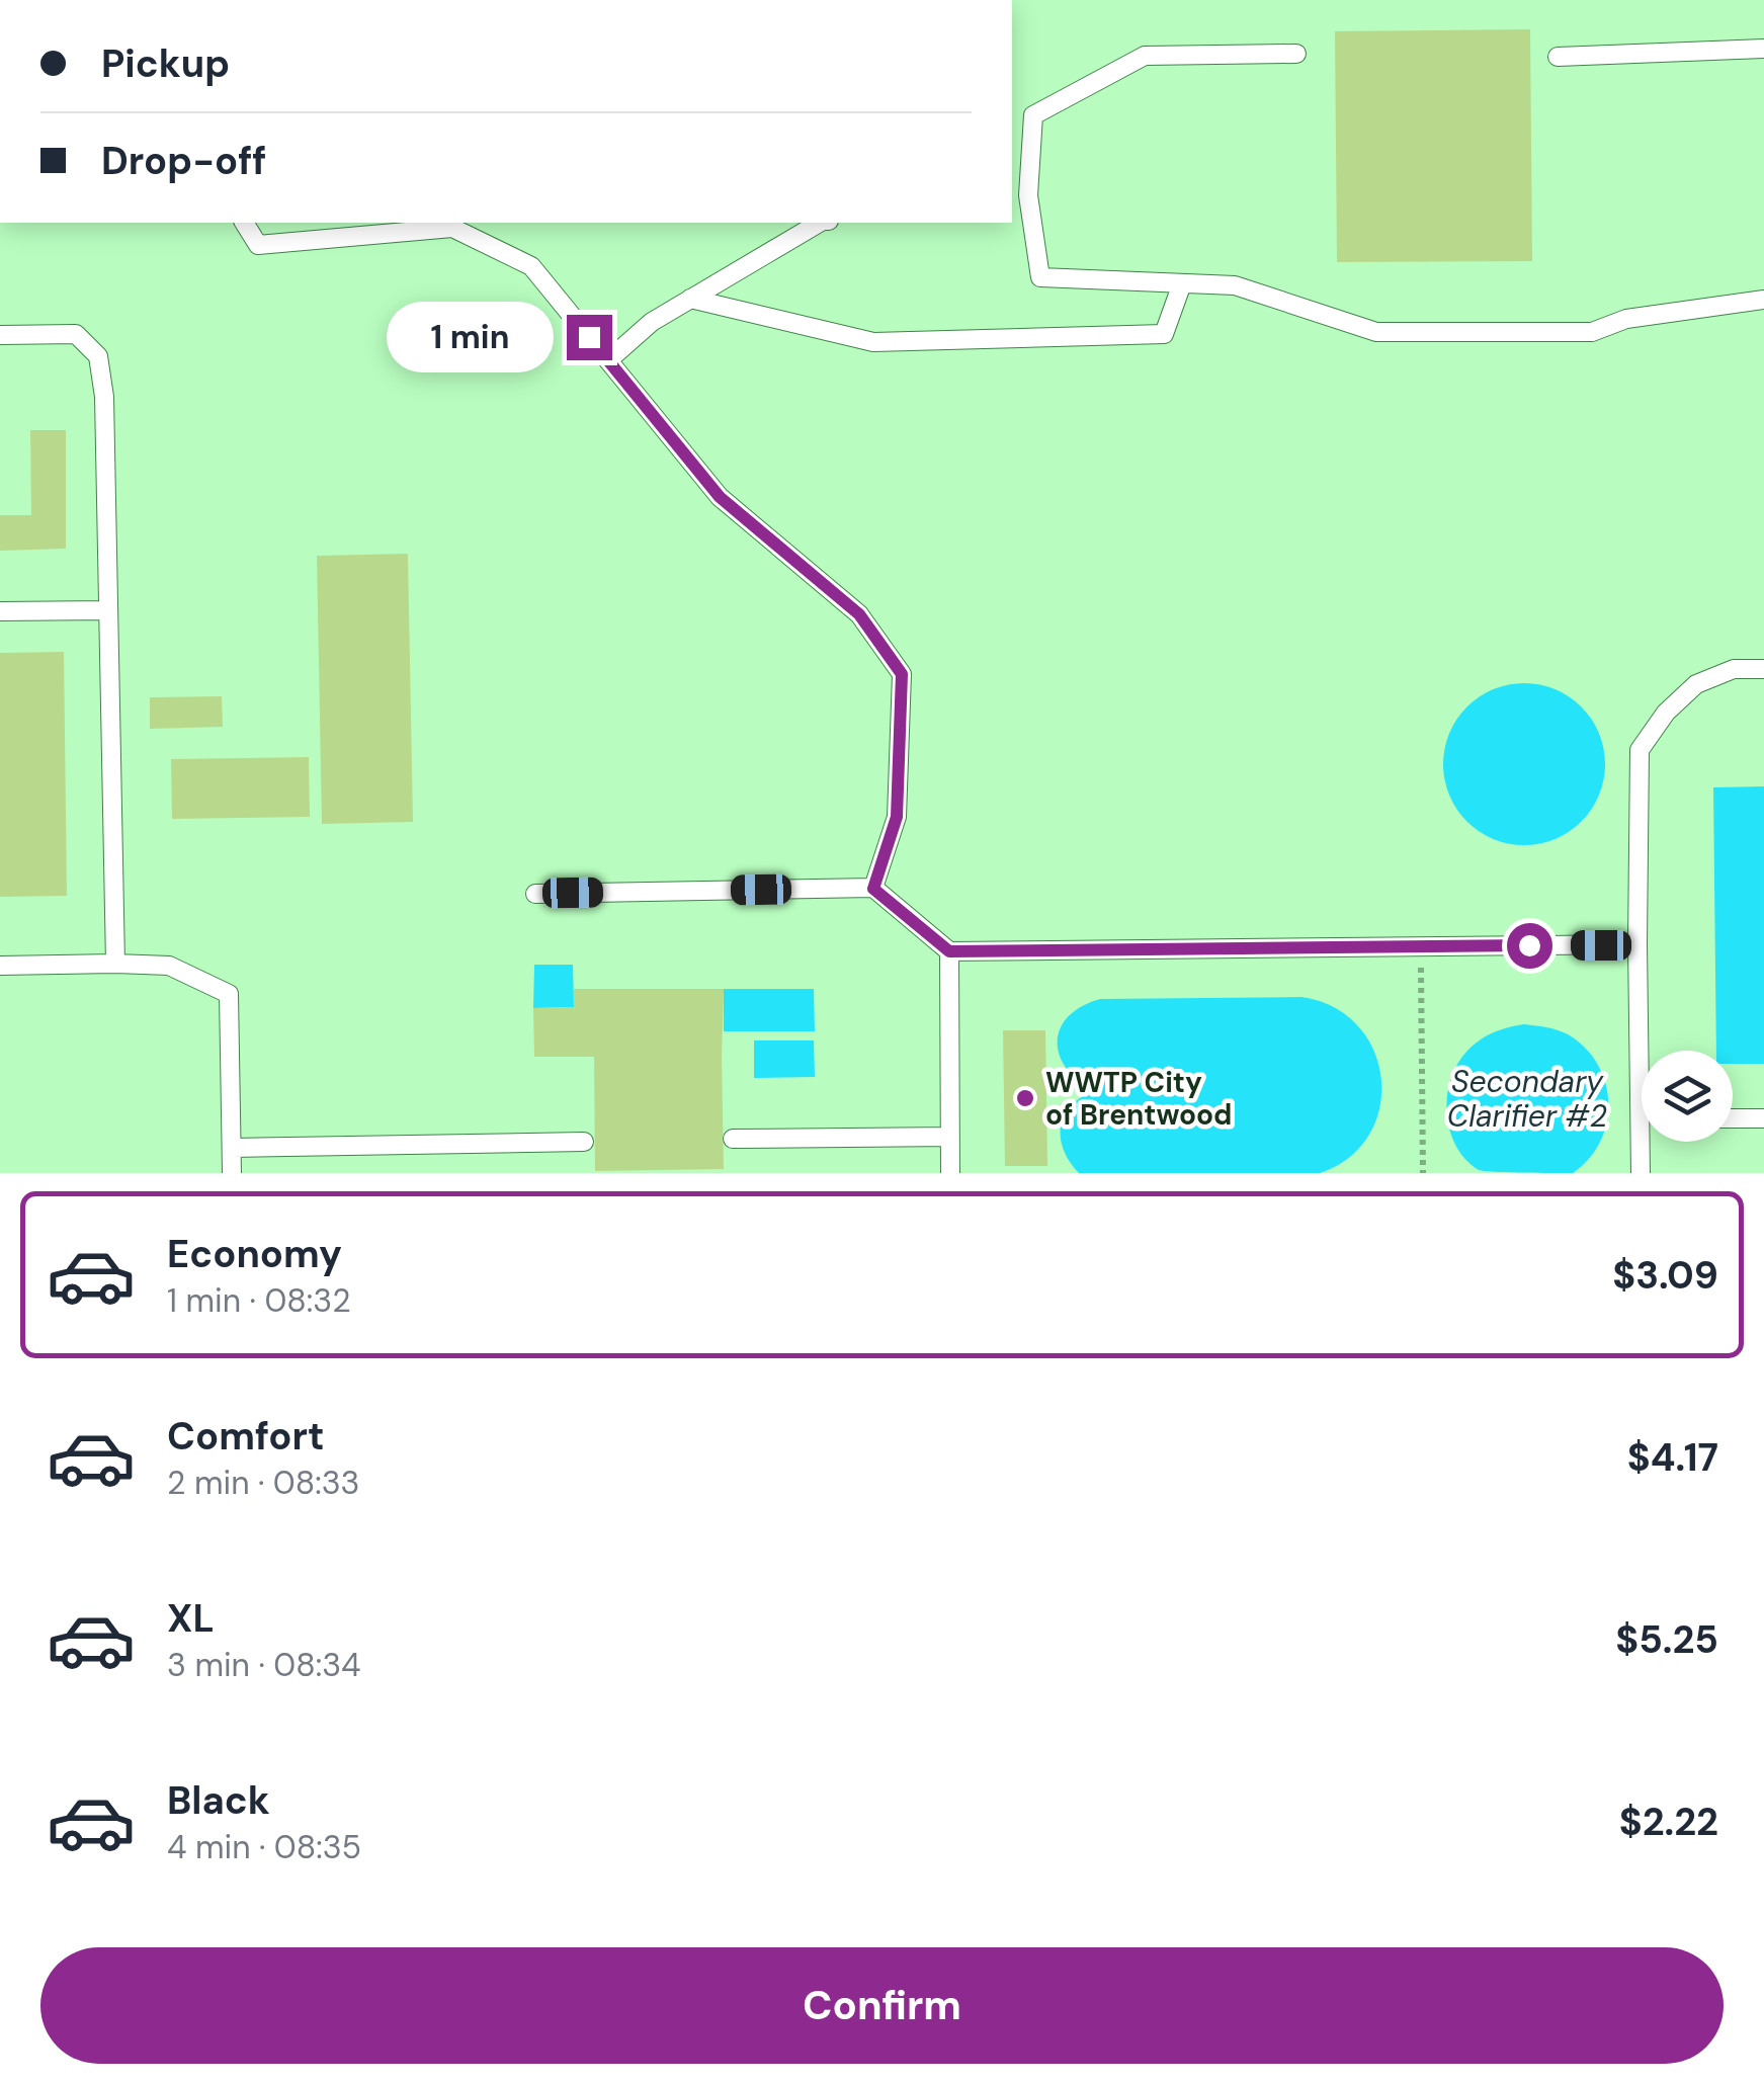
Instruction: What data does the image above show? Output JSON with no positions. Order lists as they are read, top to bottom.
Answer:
{
  "water": ["Secondary Clarifier #2"],
  "places": ["WWTP City of Brentwood"],
  "page": {
    "banner": ["Pickup", "Drop-off"],
    "bubble": "1 min",
    "list": [
      {
        "name": "Economy",
        "note": "1 min · 08:32",
        "value": "$3.09"
      },
      {
        "name": "Comfort",
        "note": "2 min · 08:33",
        "value": "$4.17"
      },
      {
        "name": "XL",
        "note": "3 min · 08:34",
        "value": "$5.25"
      },
      {
        "name": "Black",
        "note": "4 min · 08:35",
        "value": "$2.22"
      }
    ],
    "buttons": "Confirm"
  }
}
